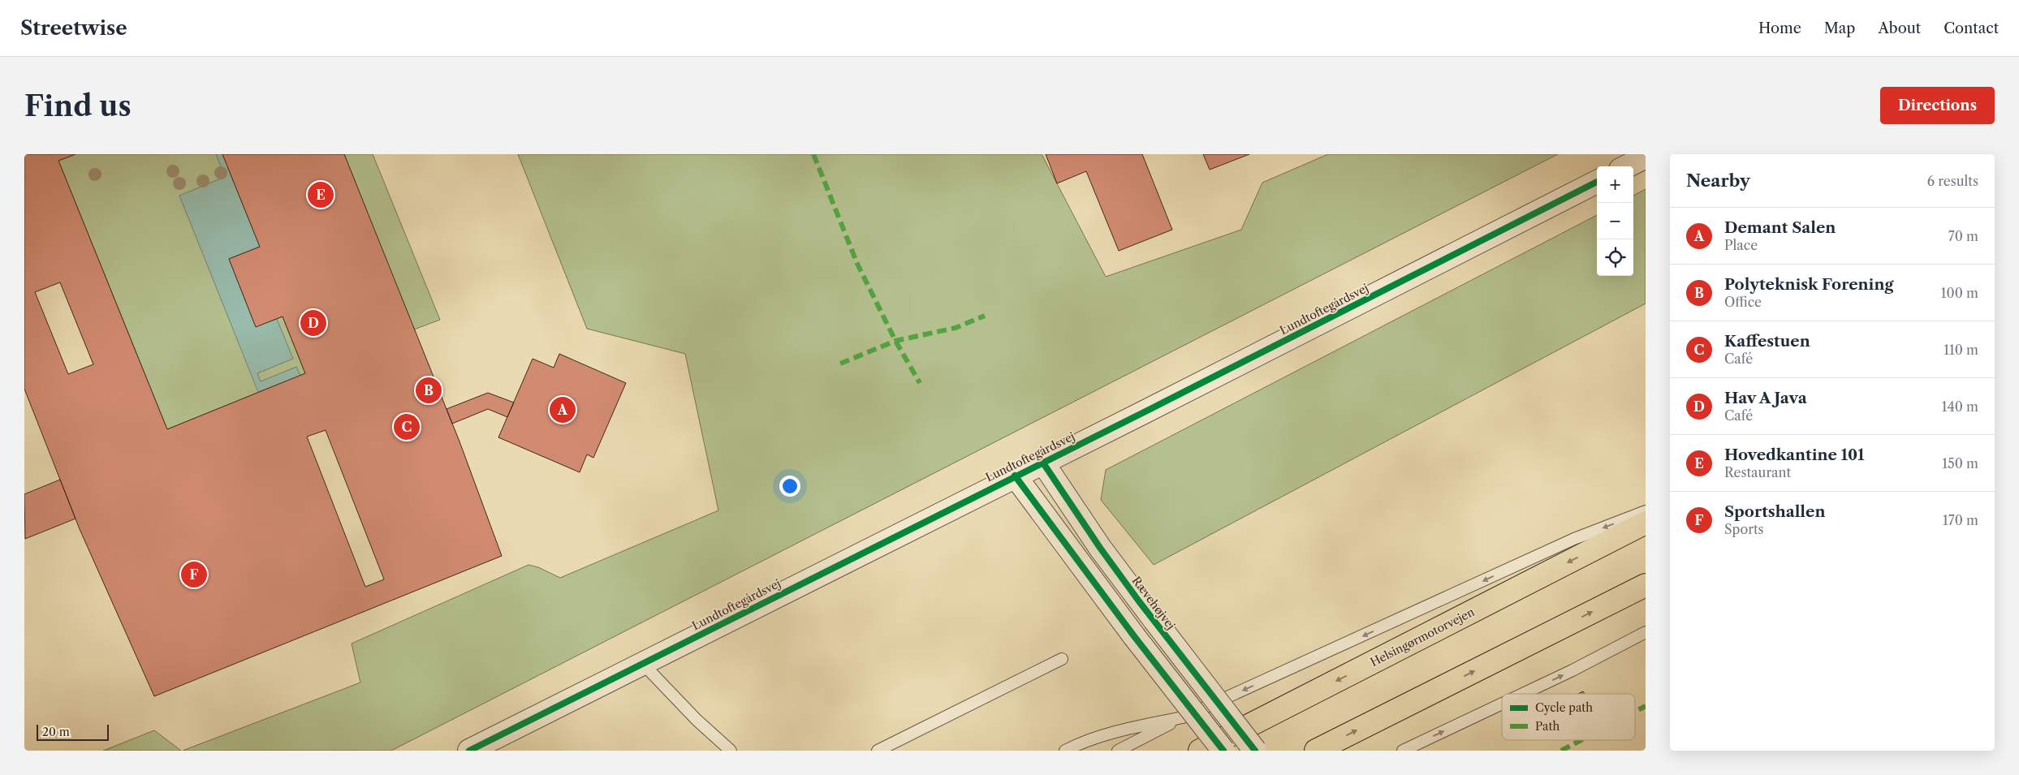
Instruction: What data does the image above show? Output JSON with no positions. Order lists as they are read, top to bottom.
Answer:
{
  "streets": {
    "highway": ["Helsingørmotorvejen"],
    "street": ["Lundtoftegårdsvej", "Rævehøjvej"]
  },
  "crossings": [
    ["Lundtoftegårdsvej", "Rævehøjvej"]
  ],
  "legend": ["Cycle path", "Path"],
  "scale_bar": "20 m",
  "page": {
    "header": "Streetwise",
    "nav": [
      "Home",
      "Map",
      "About",
      "Contact"
    ],
    "buttons": "Directions",
    "title": "Find us",
    "heading": ["Nearby", "6 results"],
    "map_buttons": ["+", "−"],
    "pins": [
      "E",
      "D",
      "B",
      "A",
      "C",
      "F"
    ],
    "list": [
      {
        "mark": "A",
        "name": "Demant Salen",
        "note": "Place",
        "value": "70 m"
      },
      {
        "mark": "B",
        "name": "Polyteknisk Forening",
        "note": "Office",
        "value": "100 m"
      },
      {
        "mark": "C",
        "name": "Kaffestuen",
        "note": "Café",
        "value": "110 m"
      },
      {
        "mark": "D",
        "name": "Hav A Java",
        "note": "Café",
        "value": "140 m"
      },
      {
        "mark": "E",
        "name": "Hovedkantine 101",
        "note": "Restaurant",
        "value": "150 m"
      },
      {
        "mark": "F",
        "name": "Sportshallen",
        "note": "Sports",
        "value": "170 m"
      }
    ],
    "scale": "20 m"
  }
}
